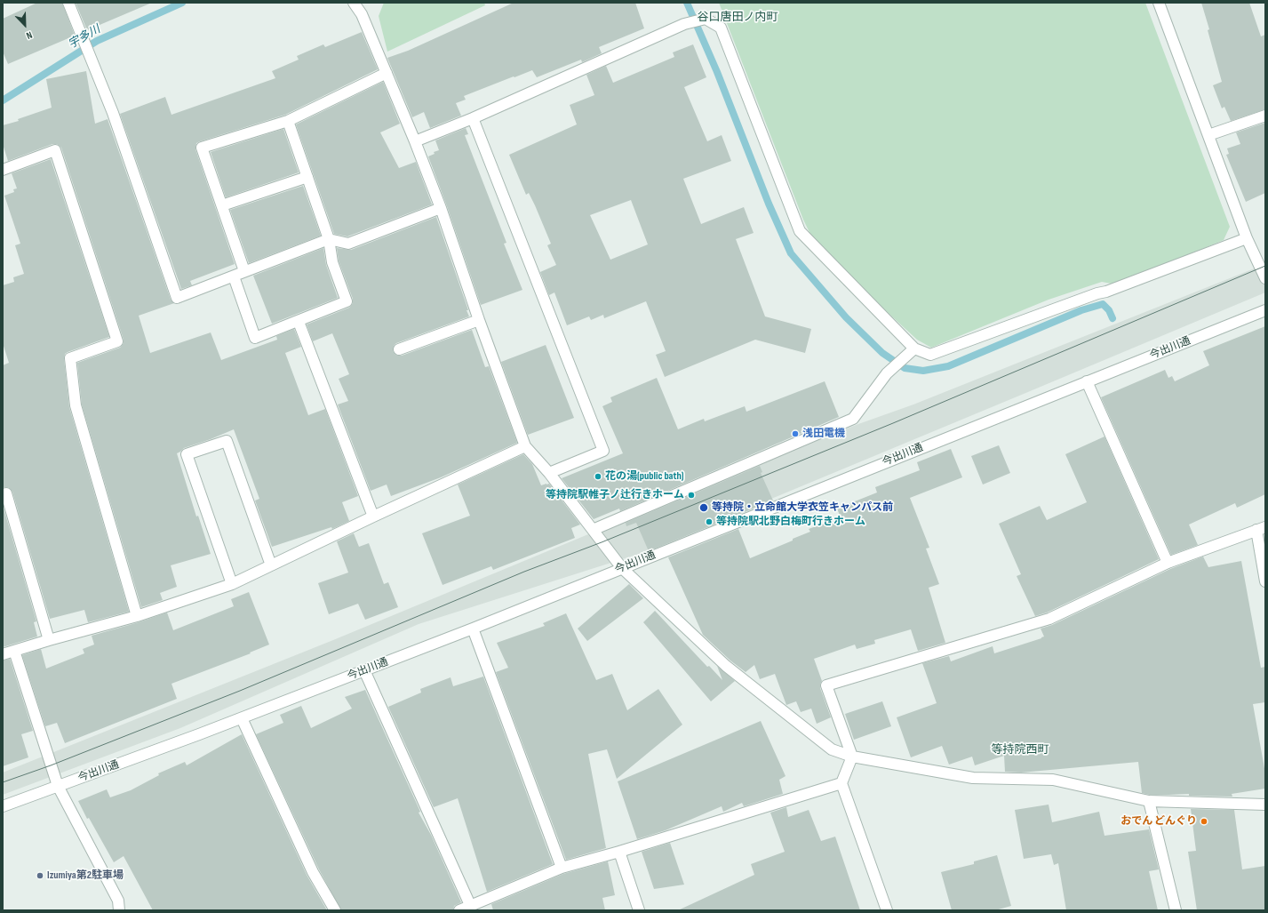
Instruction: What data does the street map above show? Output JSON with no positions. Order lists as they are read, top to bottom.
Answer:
{
  "streets": {
    "street": ["今出川通"]
  },
  "districts": ["谷口唐田ノ内町", "等持院西町"],
  "water": ["宇多川"],
  "places": [
    "浅田電機",
    "花の湯(public bath)",
    "等持院駅帷子ノ辻行きホーム",
    "等持院・立命館大学衣笠キャンパス前",
    "等持院駅北野白梅町行きホーム",
    "おでん どんぐり",
    "Izumiya第2駐車場"
  ],
  "north": "bottom right"
}
